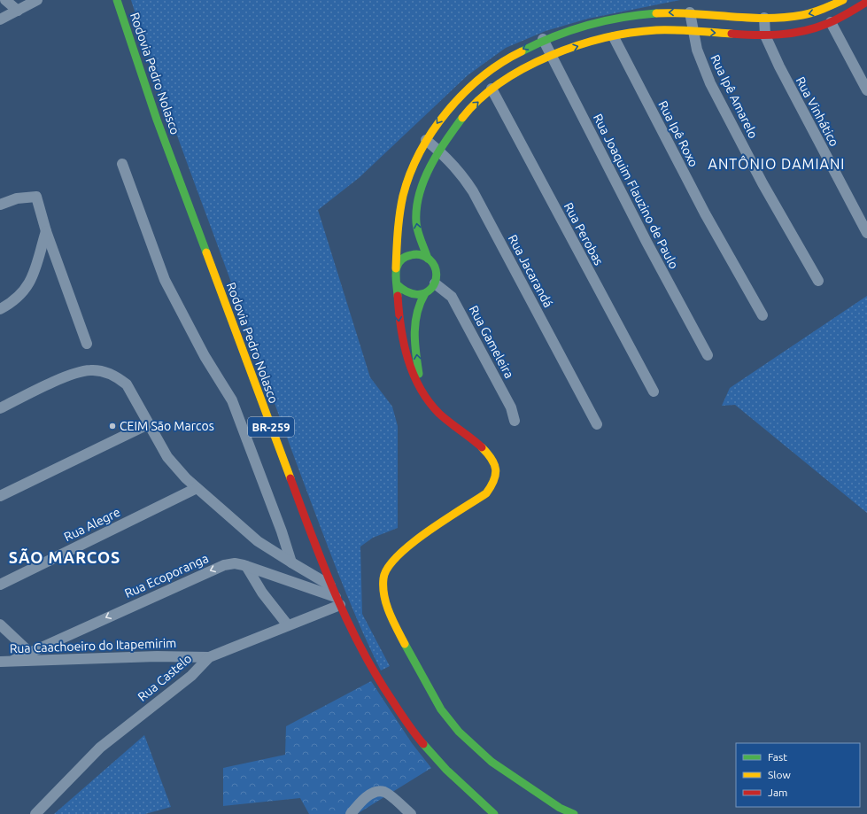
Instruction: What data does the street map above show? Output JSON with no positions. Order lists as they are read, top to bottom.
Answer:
{
  "streets": {
    "main road": ["Rodovia Pedro Nolasco", "BR-259"],
    "street": [
      "Rua Ipê Amarelo",
      "Rua Vinhático",
      "Rua Ipê Roxo",
      "Rua Joaquim Flauzino de Paulo",
      "Rua Perobas",
      "Rua Jacarandá",
      "Rua Gameleira",
      "Rua Alegre",
      "Rua Ecoporanga",
      "Rua Caachoeiro do Itapemirim",
      "Rua Castelo"
    ]
  },
  "crossings": [
    ["Rodovia Pedro Nolasco", "Rua Ecoporanga"],
    ["Rodovia Pedro Nolasco", "Rua Castelo"],
    ["Rua Ecoporanga", "Rua Caachoeiro do Itapemirim"],
    ["Rua Ecoporanga", "Rua Castelo"],
    ["Rua Caachoeiro do Itapemirim", "Rua Castelo"]
  ],
  "one_way": ["Rua Ecoporanga"],
  "districts": ["ANTÔNIO DAMIANI", "SÃO MARCOS"],
  "places": ["CEIM São Marcos"],
  "legend": ["Fast", "Slow", "Jam"]
}
